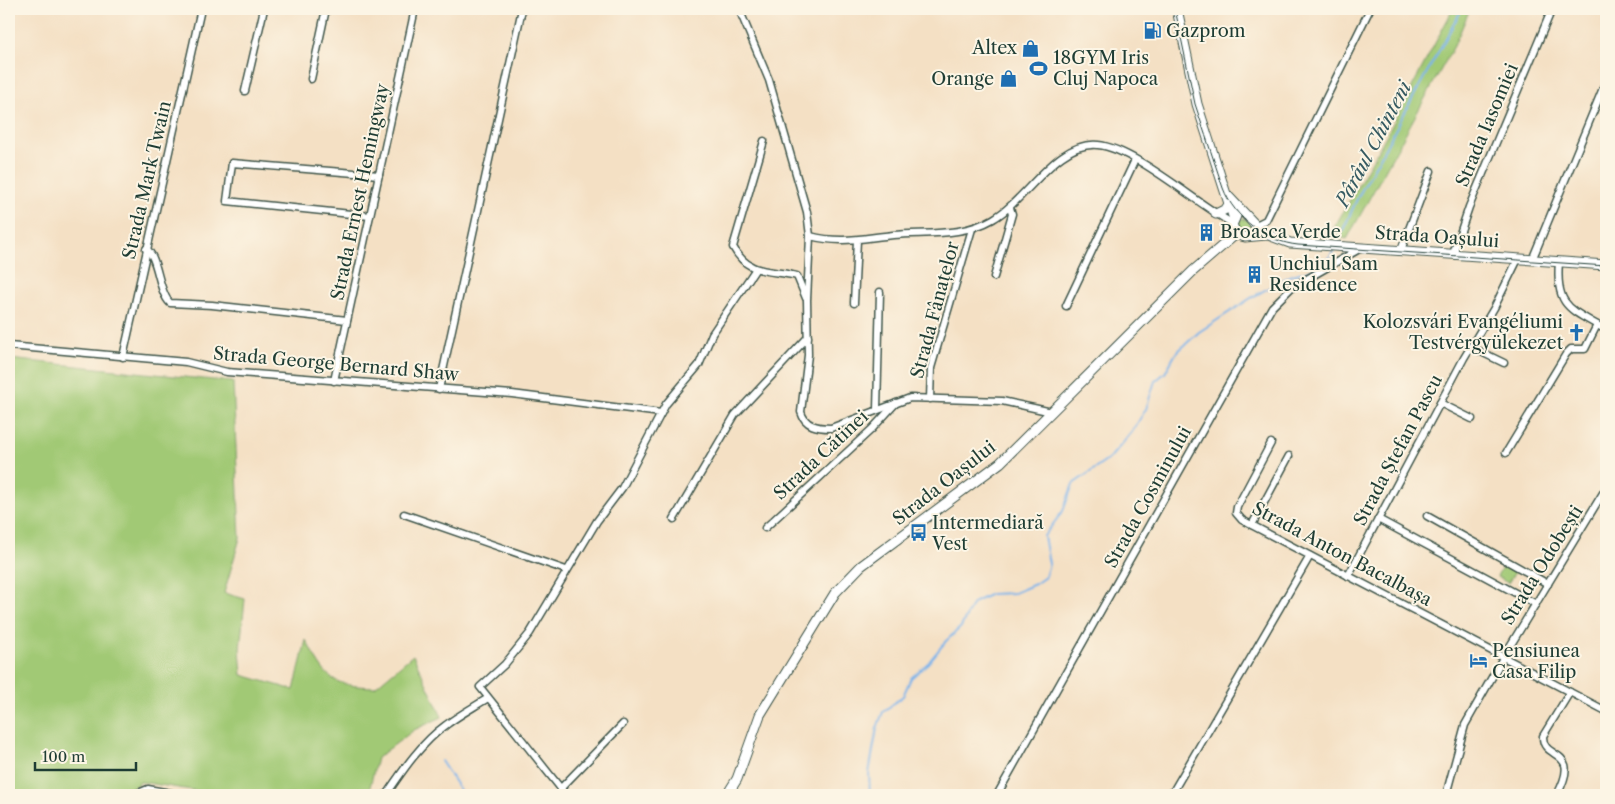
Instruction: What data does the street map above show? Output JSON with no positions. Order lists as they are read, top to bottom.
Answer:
{
  "streets": {
    "main road": ["Strada Oașului"],
    "street": [
      "Strada Iasomiei",
      "Strada Mark Twain",
      "Strada Ernest Hemingway",
      "Strada Fânațelor",
      "Strada George Bernard Shaw",
      "Strada Ștefan Pascu",
      "Strada Cătinei",
      "Strada Cosminului",
      "Strada Anton Bacalbașa",
      "Strada Odobești"
    ]
  },
  "crossings": [
    ["Strada Iasomiei", "Strada Oașului"],
    ["Strada Mark Twain", "Strada George Bernard Shaw"],
    ["Strada Ernest Hemingway", "Strada George Bernard Shaw"],
    ["Strada Oașului", "Strada Fânațelor"],
    ["Strada Oașului", "Strada Ștefan Pascu"],
    ["Strada Oașului", "Strada Cosminului"],
    ["Strada Ștefan Pascu", "Strada Anton Bacalbașa"],
    ["Strada Anton Bacalbașa", "Strada Odobești"]
  ],
  "water": ["Pârâul Chinteni"],
  "places": {
    "fuel station": ["Gazprom"],
    "shop": ["Altex", "Orange"],
    "sports": ["18GYM Iris Cluj Napoca"],
    "building": ["Broasca Verde", "Unchiul Sam Residence"],
    "church": ["Kolozsvári Evangéliumi Testvérgyülekezet"],
    "bus stop": ["Intermediară Vest"],
    "hotel": ["Pensiunea Casa Filip"]
  },
  "scale_bar": "100 m"
}
